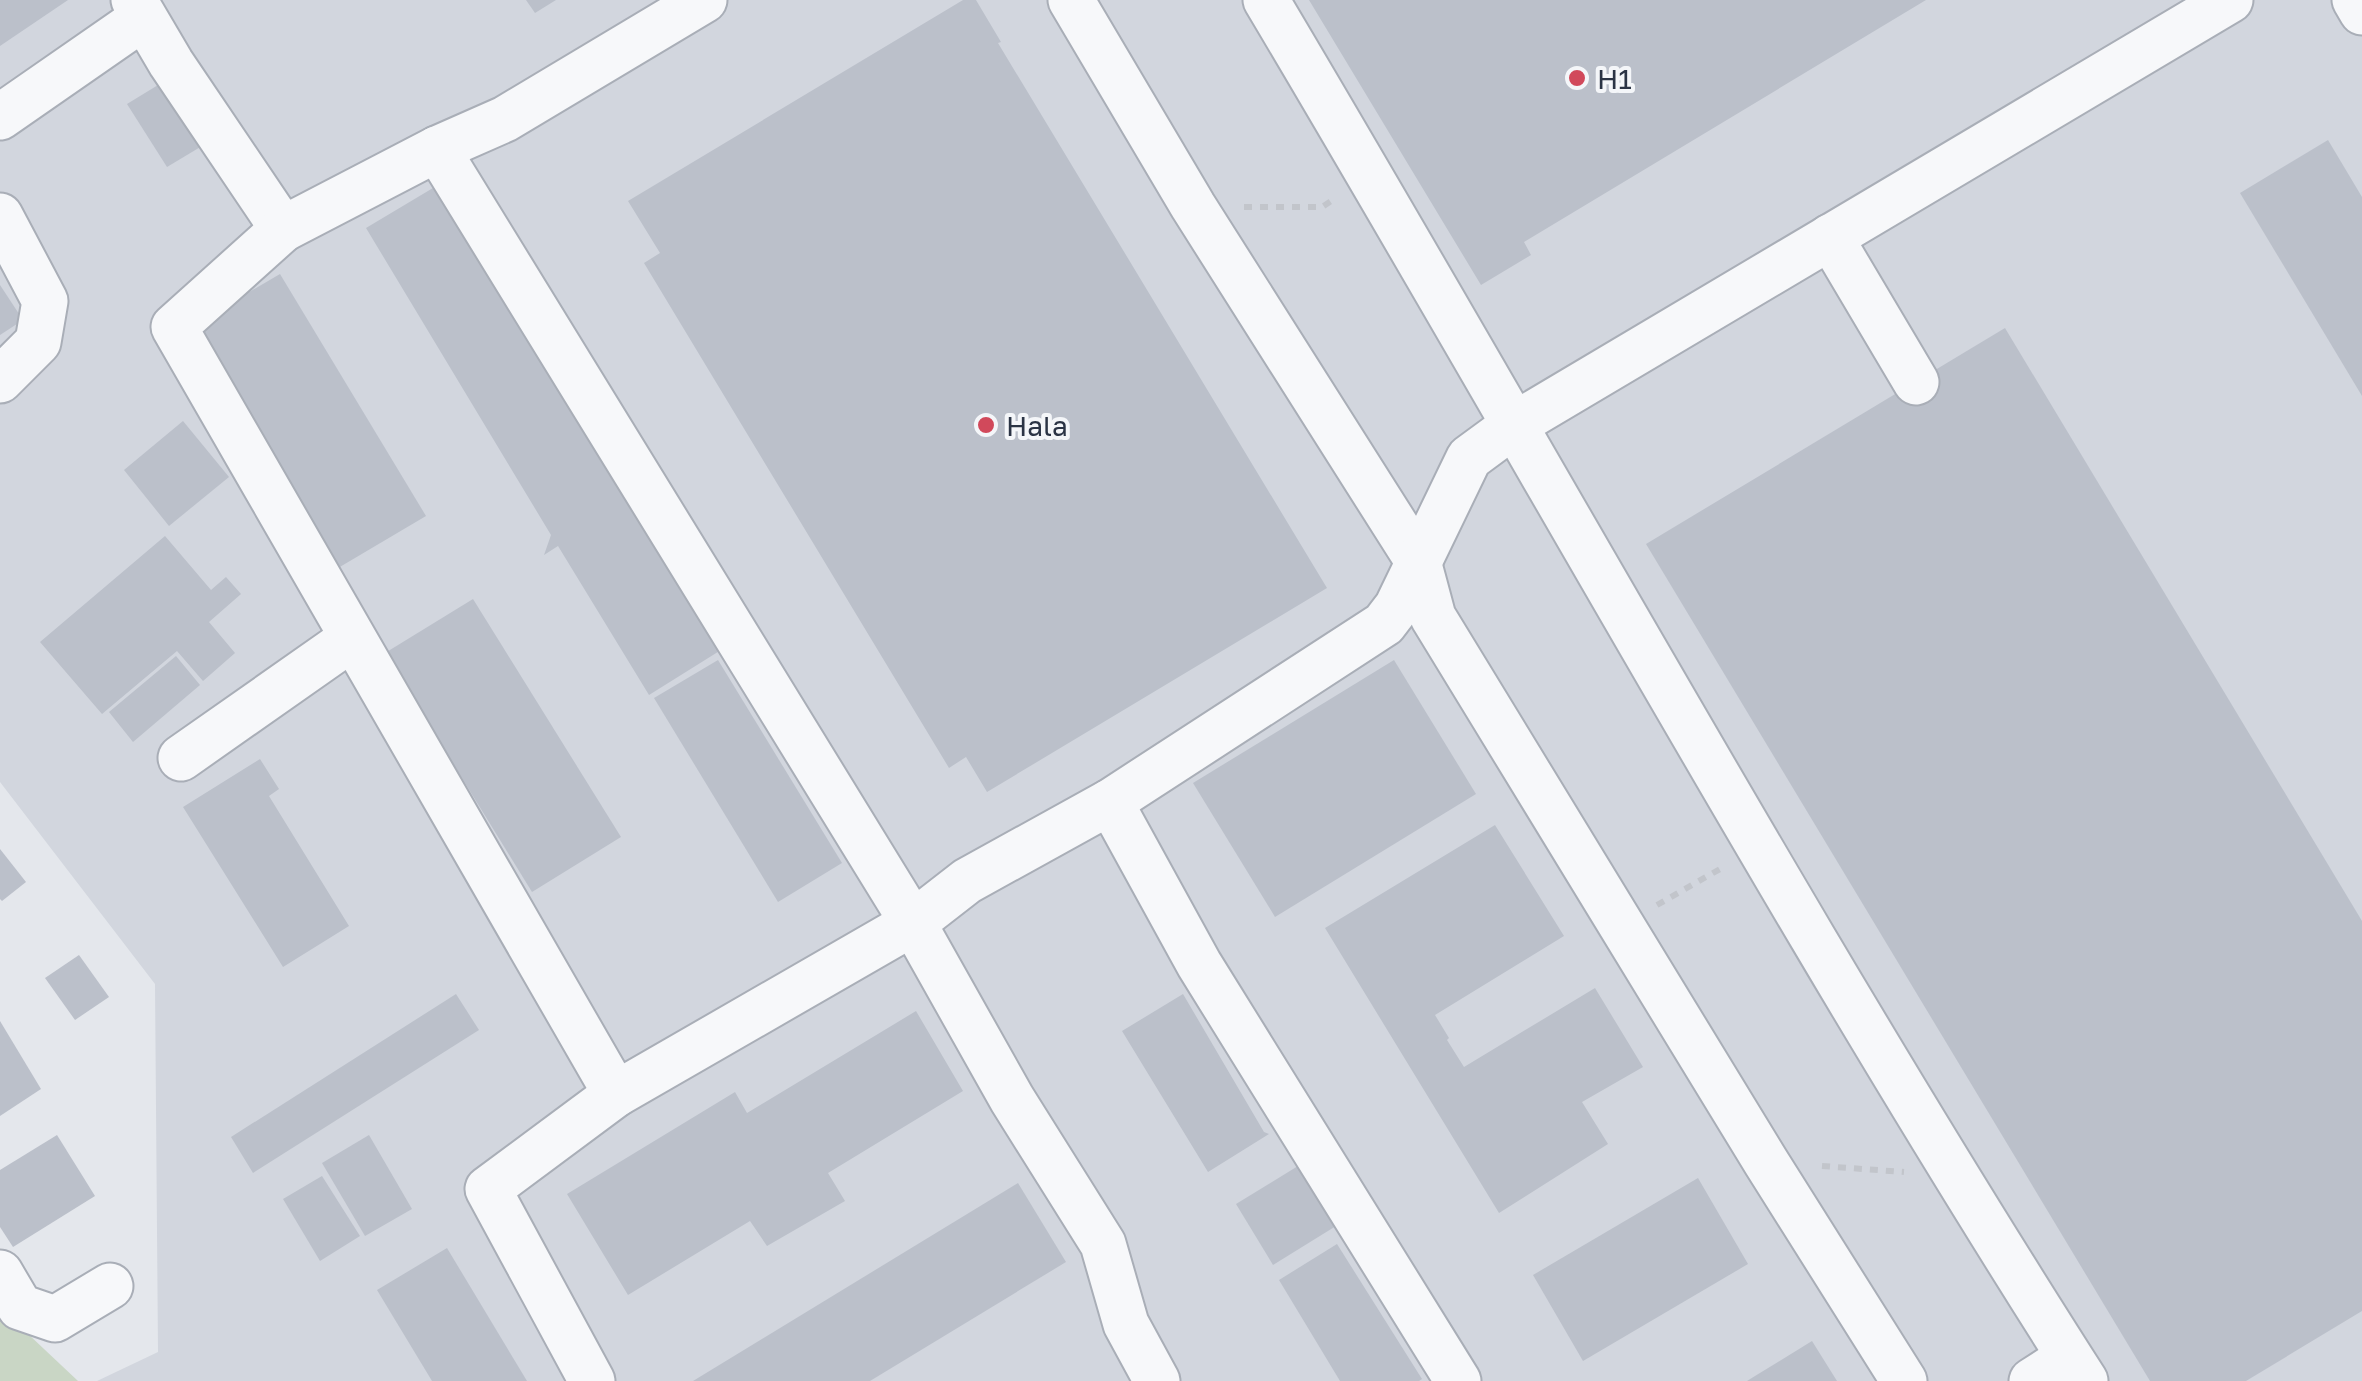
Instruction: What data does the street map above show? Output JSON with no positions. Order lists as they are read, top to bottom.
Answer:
{
  "places": ["H1", "Hala"]
}
